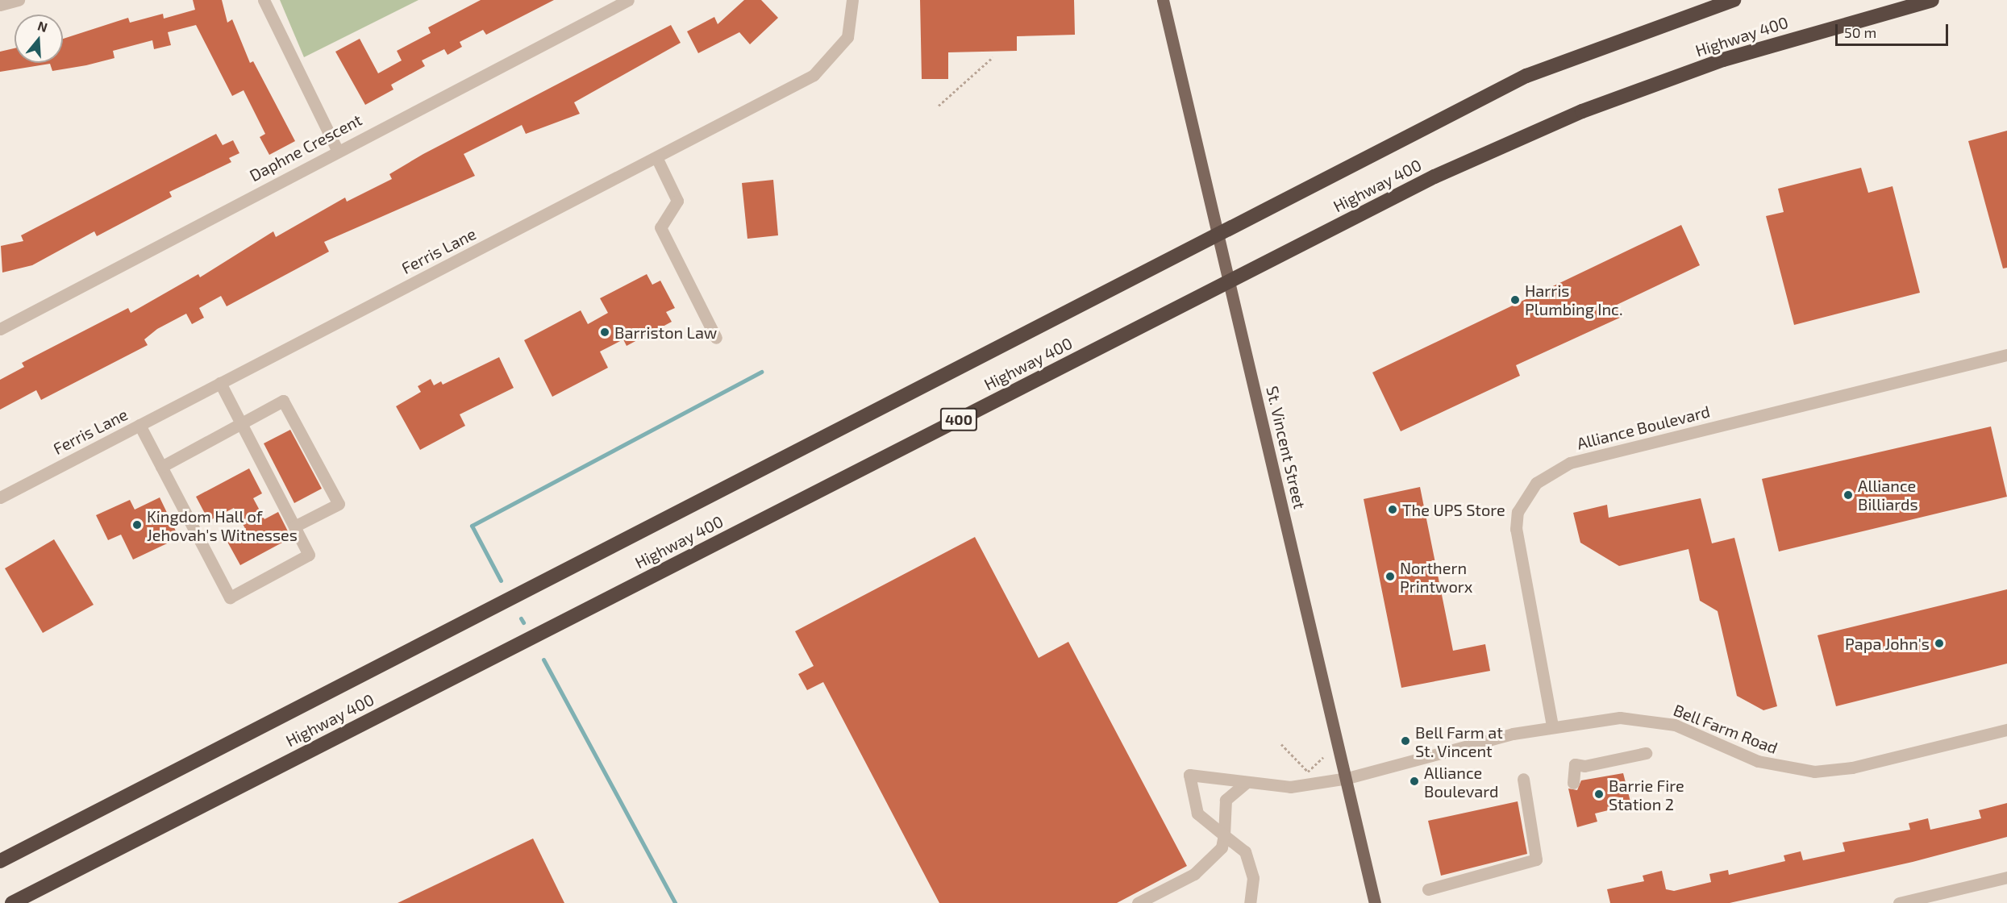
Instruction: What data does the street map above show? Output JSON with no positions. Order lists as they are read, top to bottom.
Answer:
{
  "streets": {
    "highway": ["Highway 400", "400"],
    "main road": ["St. Vincent Street"],
    "street": [
      "Daphne Crescent",
      "Ferris Lane",
      "Alliance Boulevard",
      "Bell Farm Road"
    ]
  },
  "crossings": [
    ["Alliance Boulevard", "Bell Farm Road"],
    ["St. Vincent Street", "Bell Farm Road"]
  ],
  "places": [
    "Harris Plumbing Inc.",
    "Barriston Law",
    "Alliance Billiards",
    "The UPS Store",
    "Kingdom Hall of Jehovah's Witnesses",
    "Northern Printworx",
    "Papa John's",
    "Bell Farm at St. Vincent",
    "Alliance Boulevard",
    "Barrie Fire Station 2"
  ],
  "scale_bar": "50 m",
  "north": "top"
}
